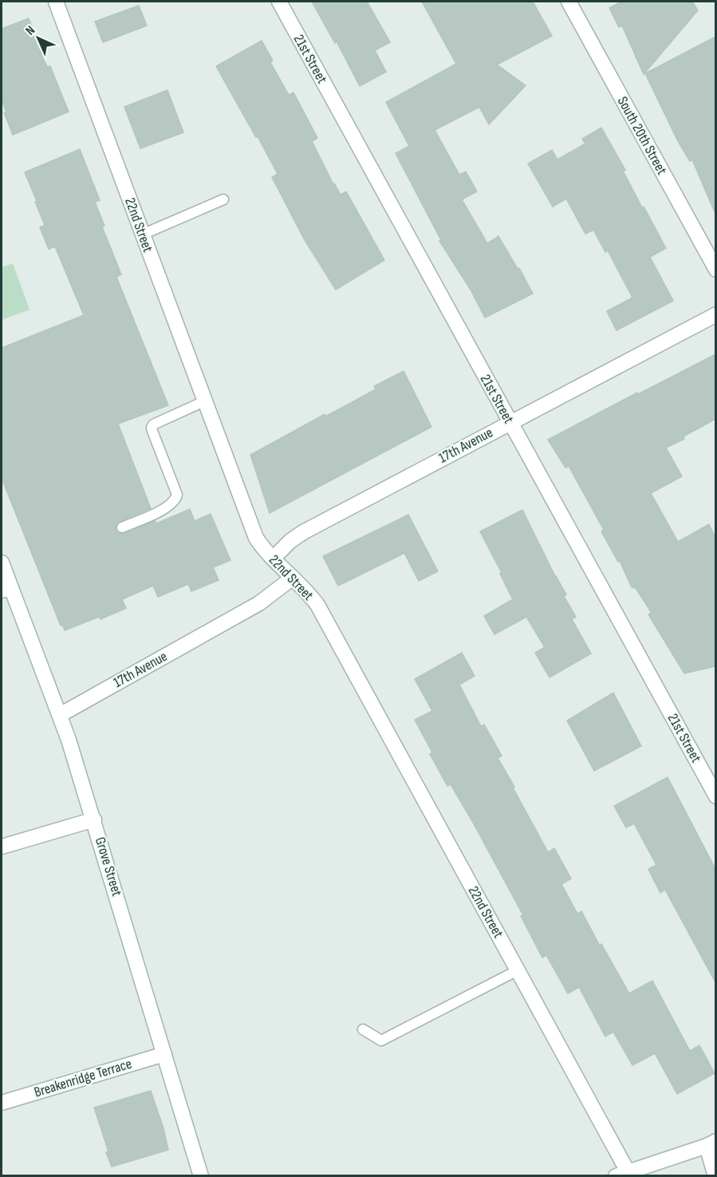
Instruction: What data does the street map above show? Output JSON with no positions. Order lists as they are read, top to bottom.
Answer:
{
  "streets": {
    "street": [
      "21st Street",
      "South 20th Street",
      "22nd Street",
      "17th Avenue",
      "Grove Street",
      "Breakenridge Terrace"
    ]
  },
  "crossings": [
    ["21st Street", "17th Avenue"],
    ["22nd Street", "17th Avenue"],
    ["17th Avenue", "Grove Street"],
    ["Grove Street", "Breakenridge Terrace"]
  ],
  "north": "top left"
}
